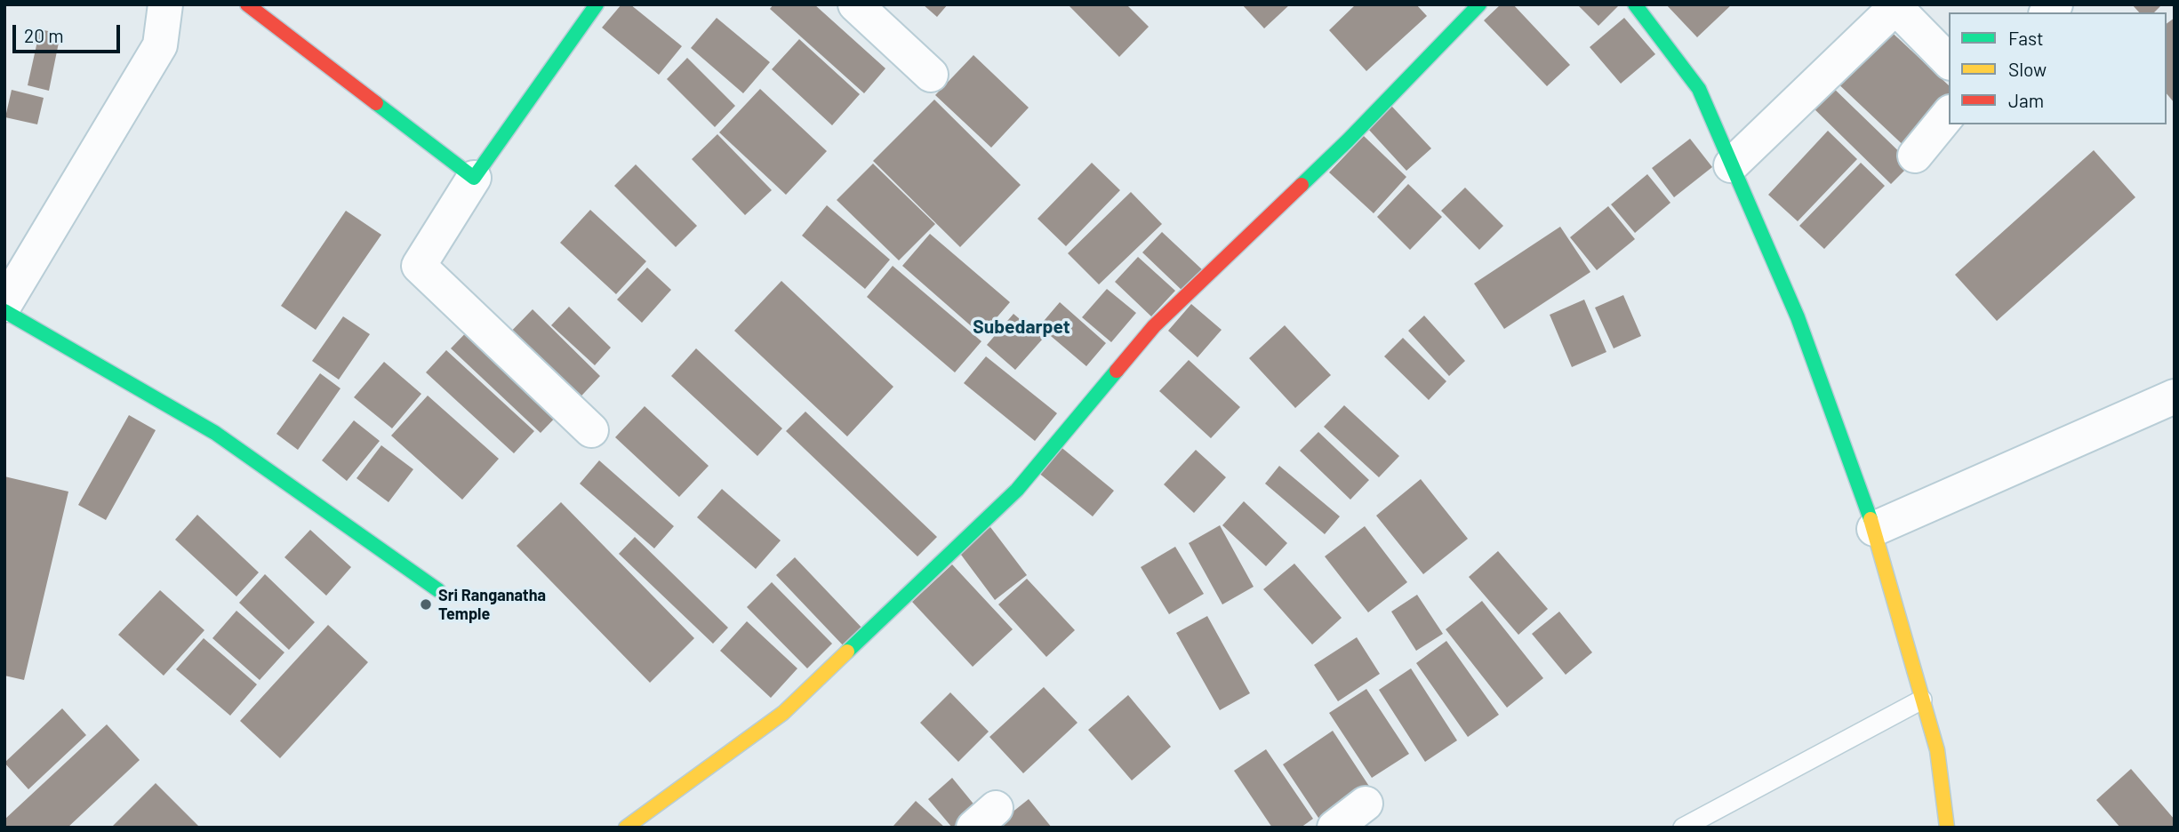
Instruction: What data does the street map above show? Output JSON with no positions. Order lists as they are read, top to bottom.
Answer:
{
  "districts": ["Subedarpet"],
  "places": ["Sri Ranganatha Temple"],
  "legend": ["Fast", "Slow", "Jam"],
  "scale_bar": "20 m"
}
